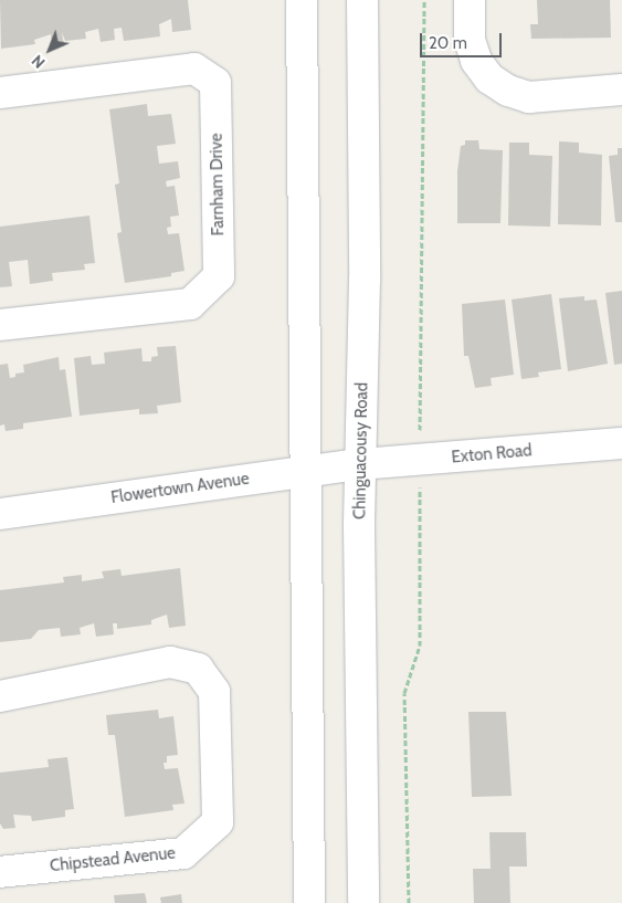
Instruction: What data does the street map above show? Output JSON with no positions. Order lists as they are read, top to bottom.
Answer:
{
  "streets": {
    "street": [
      "Farnham Drive",
      "Chinguacousy Road",
      "Exton Road",
      "Flowertown Avenue",
      "Chipstead Avenue"
    ]
  },
  "crossings": [
    ["Chinguacousy Road", "Exton Road"],
    ["Chinguacousy Road", "Flowertown Avenue"],
    ["Exton Road", "Flowertown Avenue"]
  ],
  "scale_bar": "20 m",
  "north": "bottom left"
}
